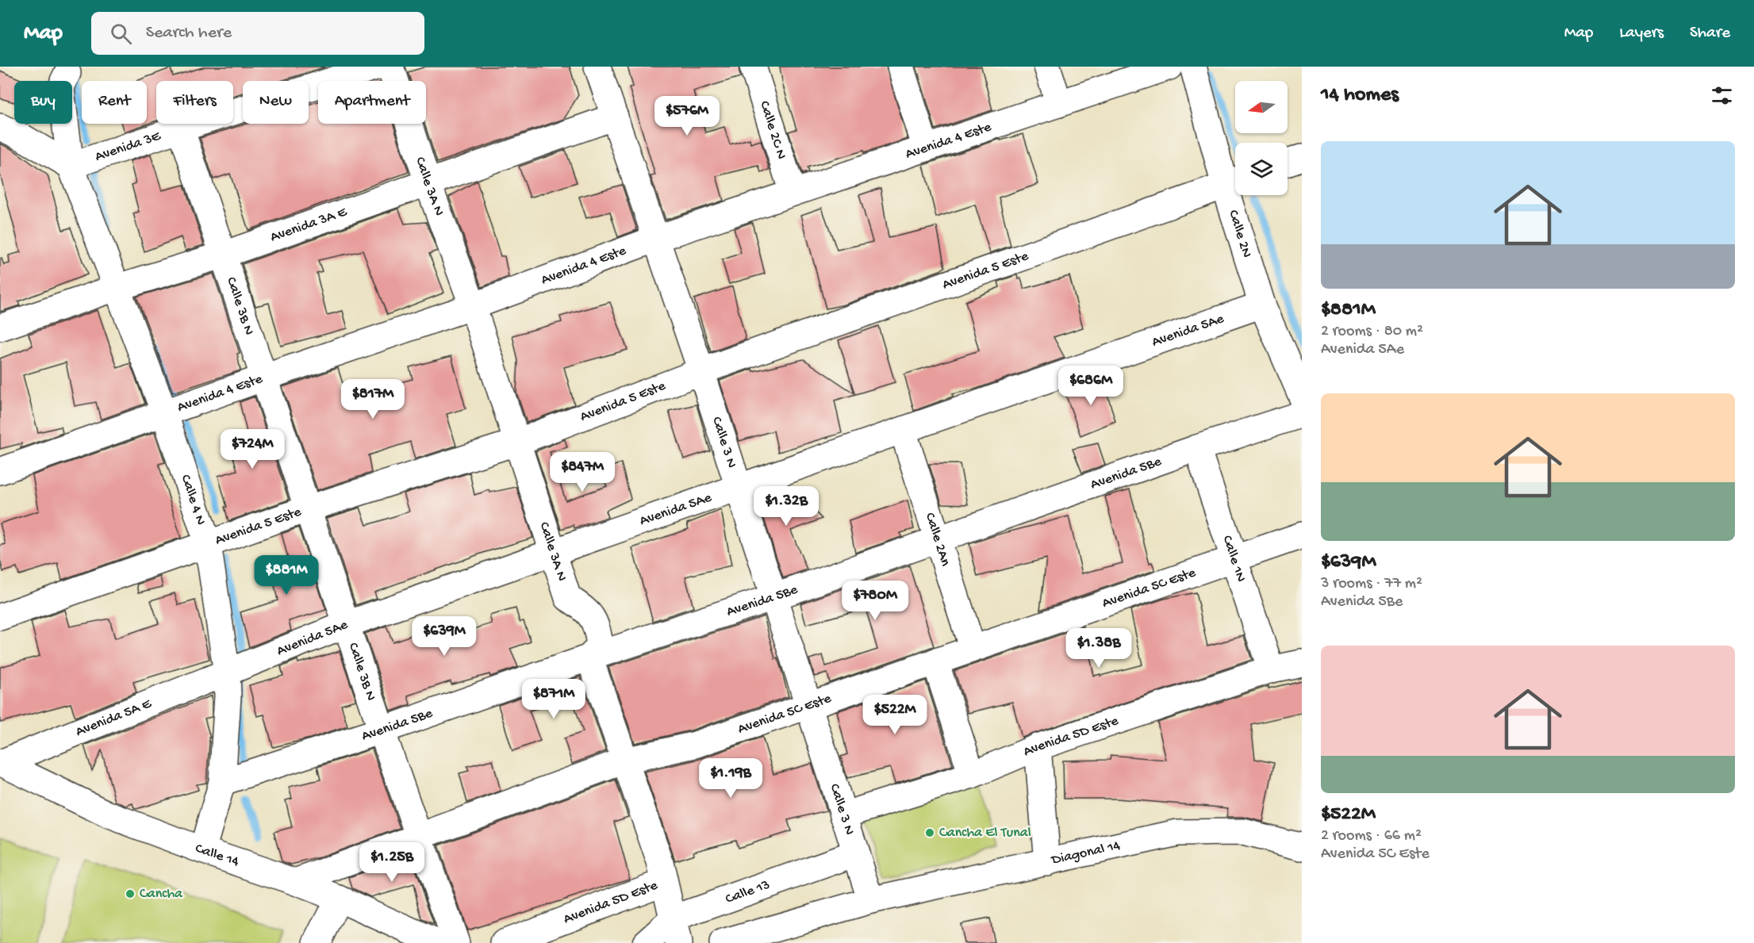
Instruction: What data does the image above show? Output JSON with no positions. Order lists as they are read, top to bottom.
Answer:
{
  "streets": {
    "street": [
      "Calle 2C N",
      "Avenida 4 Este",
      "Avenida 3E",
      "Calle 3A N",
      "Avenida 3A E",
      "Calle 2N",
      "Avenida 5 Este",
      "Calle 3B N",
      "Avenida 5Ae",
      "Calle 3 N",
      "Avenida 5Be",
      "Calle 4 N",
      "Calle 2An",
      "Calle 1N",
      "Avenida 5C Este",
      "Avenida 5A E",
      "Avenida 5D Este",
      "Diagonal 14",
      "Calle 14",
      "Calle 13"
    ]
  },
  "crossings": [
    ["Calle 2C N", "Avenida 4 Este"],
    ["Avenida 4 Este", "Calle 3A N"],
    ["Avenida 4 Este", "Calle 3B N"],
    ["Avenida 4 Este", "Calle 3 N"],
    ["Avenida 4 Este", "Calle 4 N"],
    ["Avenida 3E", "Calle 3B N"],
    ["Avenida 3E", "Calle 4 N"],
    ["Calle 3A N", "Avenida 3A E"],
    ["Calle 3A N", "Avenida 5 Este"],
    ["Calle 3A N", "Avenida 5Ae"],
    ["Calle 3A N", "Avenida 5Be"],
    ["Avenida 3A E", "Calle 3B N"],
    ["Avenida 3A E", "Calle 3 N"],
    ["Avenida 3A E", "Calle 4 N"],
    ["Calle 2N", "Avenida 5 Este"],
    ["Calle 2N", "Avenida 5Ae"],
    ["Avenida 5 Este", "Calle 3B N"],
    ["Avenida 5 Este", "Calle 3 N"],
    ["Avenida 5 Este", "Calle 4 N"],
    ["Calle 3B N", "Avenida 5Ae"],
    ["Calle 3B N", "Avenida 5Be"],
    ["Calle 3B N", "Avenida 5C Este"],
    ["Avenida 5Ae", "Calle 3 N"],
    ["Avenida 5Ae", "Calle 4 N"],
    ["Avenida 5Ae", "Calle 2An"],
    ["Avenida 5Ae", "Avenida 5A E"],
    ["Calle 3 N", "Avenida 5Be"],
    ["Calle 3 N", "Avenida 5C Este"],
    ["Calle 3 N", "Avenida 5D Este"],
    ["Calle 3 N", "Diagonal 14"],
    ["Calle 3 N", "Calle 13"],
    ["Avenida 5Be", "Calle 4 N"],
    ["Avenida 5Be", "Calle 2An"],
    ["Avenida 5Be", "Calle 1N"],
    ["Calle 4 N", "Avenida 5A E"],
    ["Calle 4 N", "Calle 14"],
    ["Calle 2An", "Avenida 5C Este"],
    ["Calle 1N", "Avenida 5C Este"],
    ["Calle 1N", "Avenida 5D Este"],
    ["Avenida 5C Este", "Calle 14"],
    ["Avenida 5A E", "Calle 14"]
  ],
  "places": ["Cancha El Tunal", "Cancha"],
  "north": "left",
  "page": {
    "header": "Map",
    "search": "Search here",
    "nav": ["Map", "Layers", "Share"],
    "heading": "14 homes",
    "chip": [
      "Buy",
      "Rent",
      "Filters",
      "New",
      "Apartment"
    ],
    "price": [
      "$576M",
      "$686M",
      "$817M",
      "$724M",
      "$847M",
      "$1.32B",
      "$881M",
      "$780M",
      "$639M",
      "$1.38B",
      "$871M",
      "$522M",
      "$1.19B",
      "$1.25B"
    ],
    "list": [
      {
        "name": "$881M",
        "note": "2 rooms · 80 m² · Avenida 5Ae"
      },
      {
        "name": "$639M",
        "note": "3 rooms · 77 m² · Avenida 5Be"
      },
      {
        "name": "$522M",
        "note": "2 rooms · 66 m² · Avenida 5C Este"
      }
    ]
  }
}
